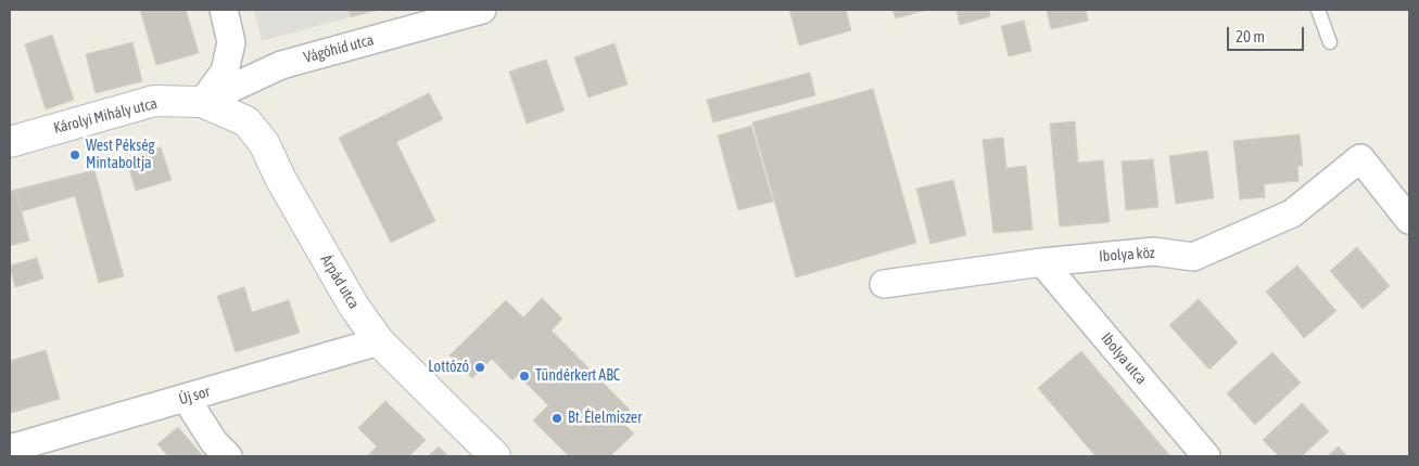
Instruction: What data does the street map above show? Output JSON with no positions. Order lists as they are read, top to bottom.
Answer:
{
  "streets": {
    "street": [
      "Vágóhíd utca",
      "Károlyi Mihály utca",
      "Ibolya köz",
      "Árpád utca",
      "Ibolya utca",
      "Új sor"
    ]
  },
  "crossings": [
    ["Vágóhíd utca", "Károlyi Mihály utca"],
    ["Vágóhíd utca", "Árpád utca"],
    ["Károlyi Mihály utca", "Árpád utca"],
    ["Ibolya köz", "Ibolya utca"],
    ["Árpád utca", "Új sor"]
  ],
  "places": [
    "West Pékség Mintaboltja",
    "Lottózó",
    "Tündérkert ABC",
    "Bt. Élelmiszer"
  ],
  "scale_bar": "20 m"
}
